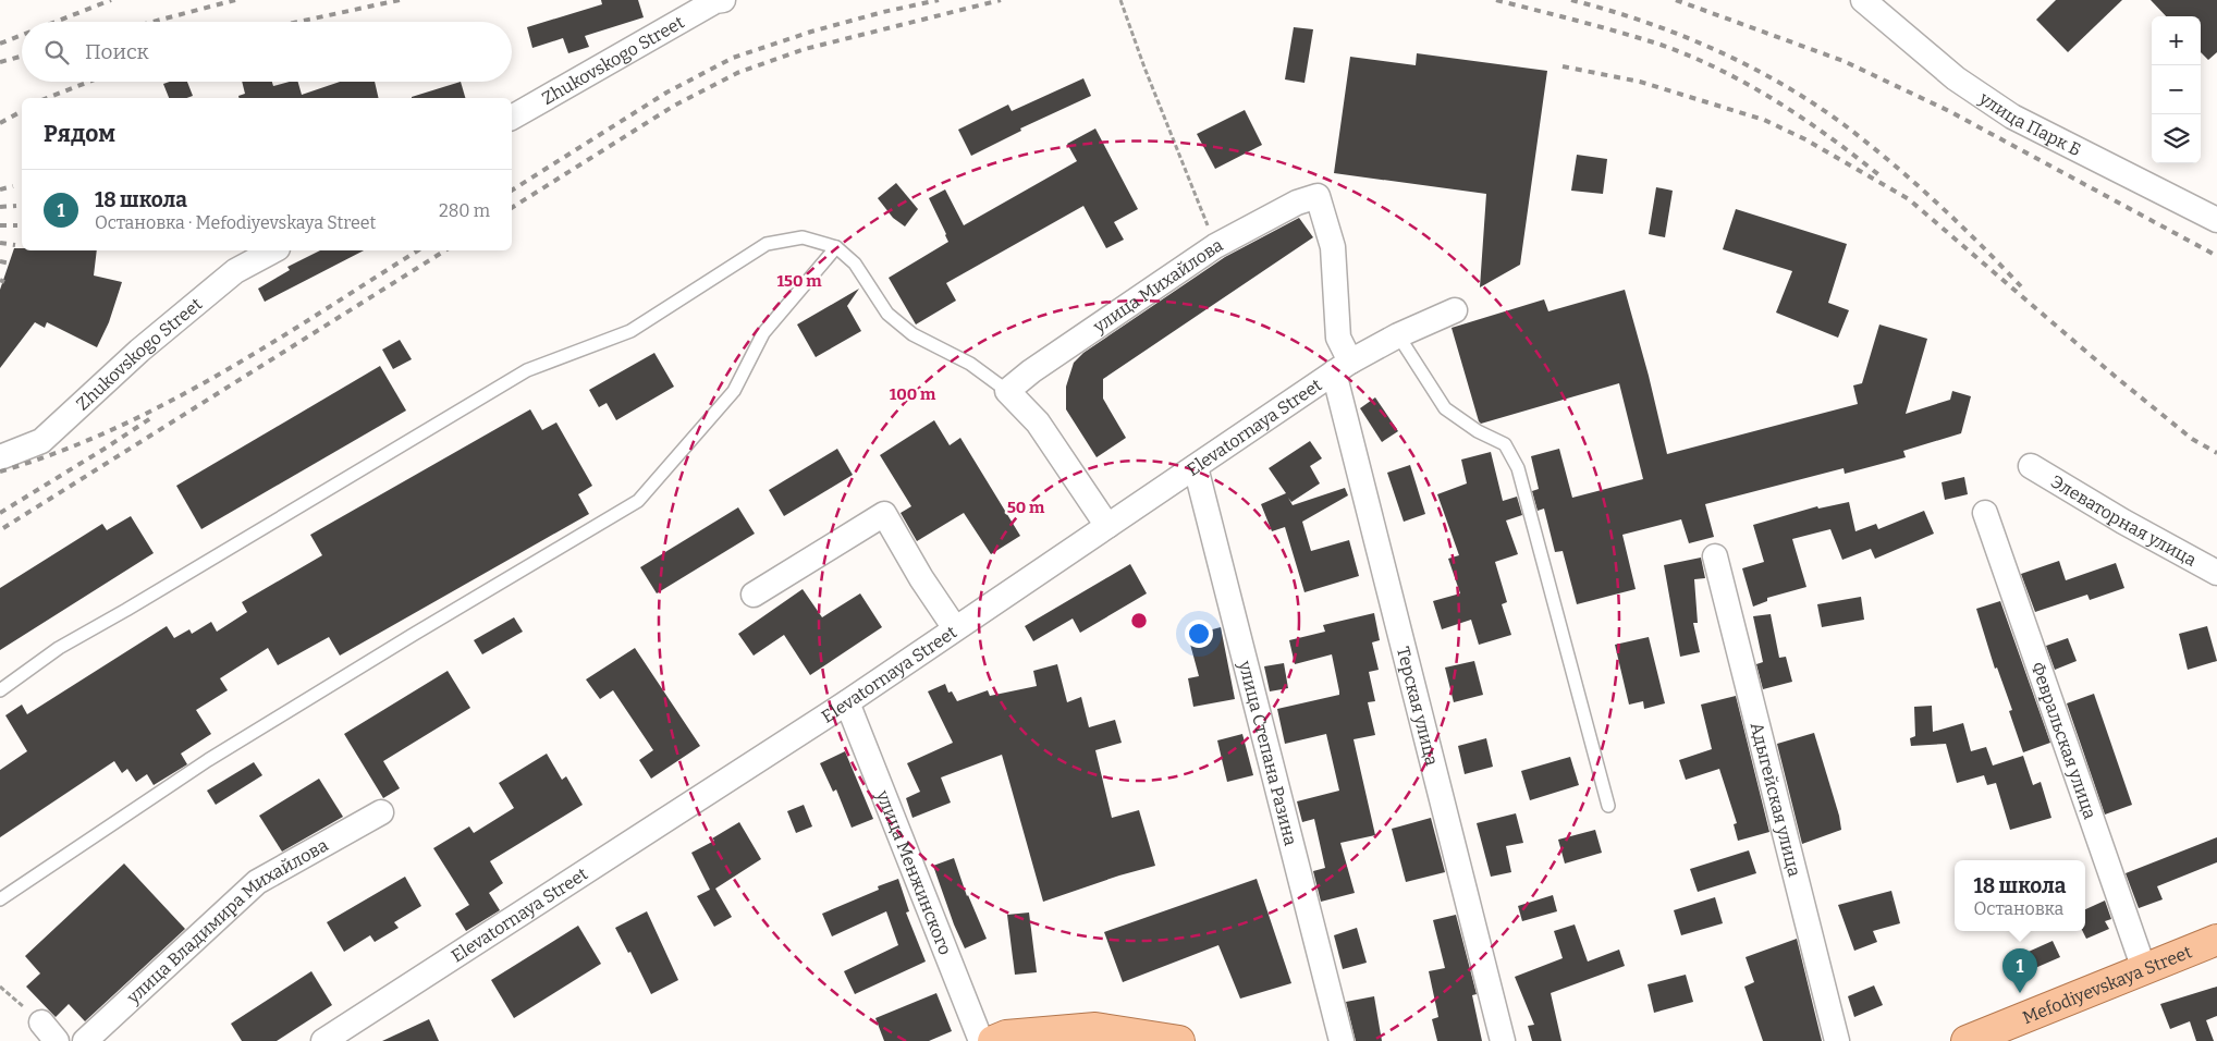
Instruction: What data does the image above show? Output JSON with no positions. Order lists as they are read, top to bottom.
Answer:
{
  "streets": {
    "main road": ["Mefodiyevskaya Street"],
    "street": [
      "Zhukovskogo Street",
      "улица Парк Б",
      "улица Михайлова",
      "Elevatornaya Street",
      "Элеваторная улица",
      "Терская улица",
      "Февральская улица",
      "улица Степана Разина",
      "Адыгейская улица",
      "улица Менжинского",
      "улица Владимира Михайлова"
    ]
  },
  "crossings": [
    ["улица Михайлова", "Терская улица"],
    ["Elevatornaya Street", "Терская улица"],
    ["Elevatornaya Street", "улица Степана Разина"],
    ["Elevatornaya Street", "улица Менжинского"],
    ["Февральская улица", "Mefodiyevskaya Street"]
  ],
  "page": {
    "map_buttons": ["+", "−"],
    "search": "Поиск",
    "heading": "Рядом",
    "list": [
      {
        "mark": "1",
        "name": "18 школа",
        "note": "Остановка · Mefodiyevskaya Street",
        "value": "280 m"
      }
    ],
    "popup": ["18 школа", "Остановка"],
    "pins": "1"
  },
  "rings": ["150 m", "100 m", "50 m"]
}
